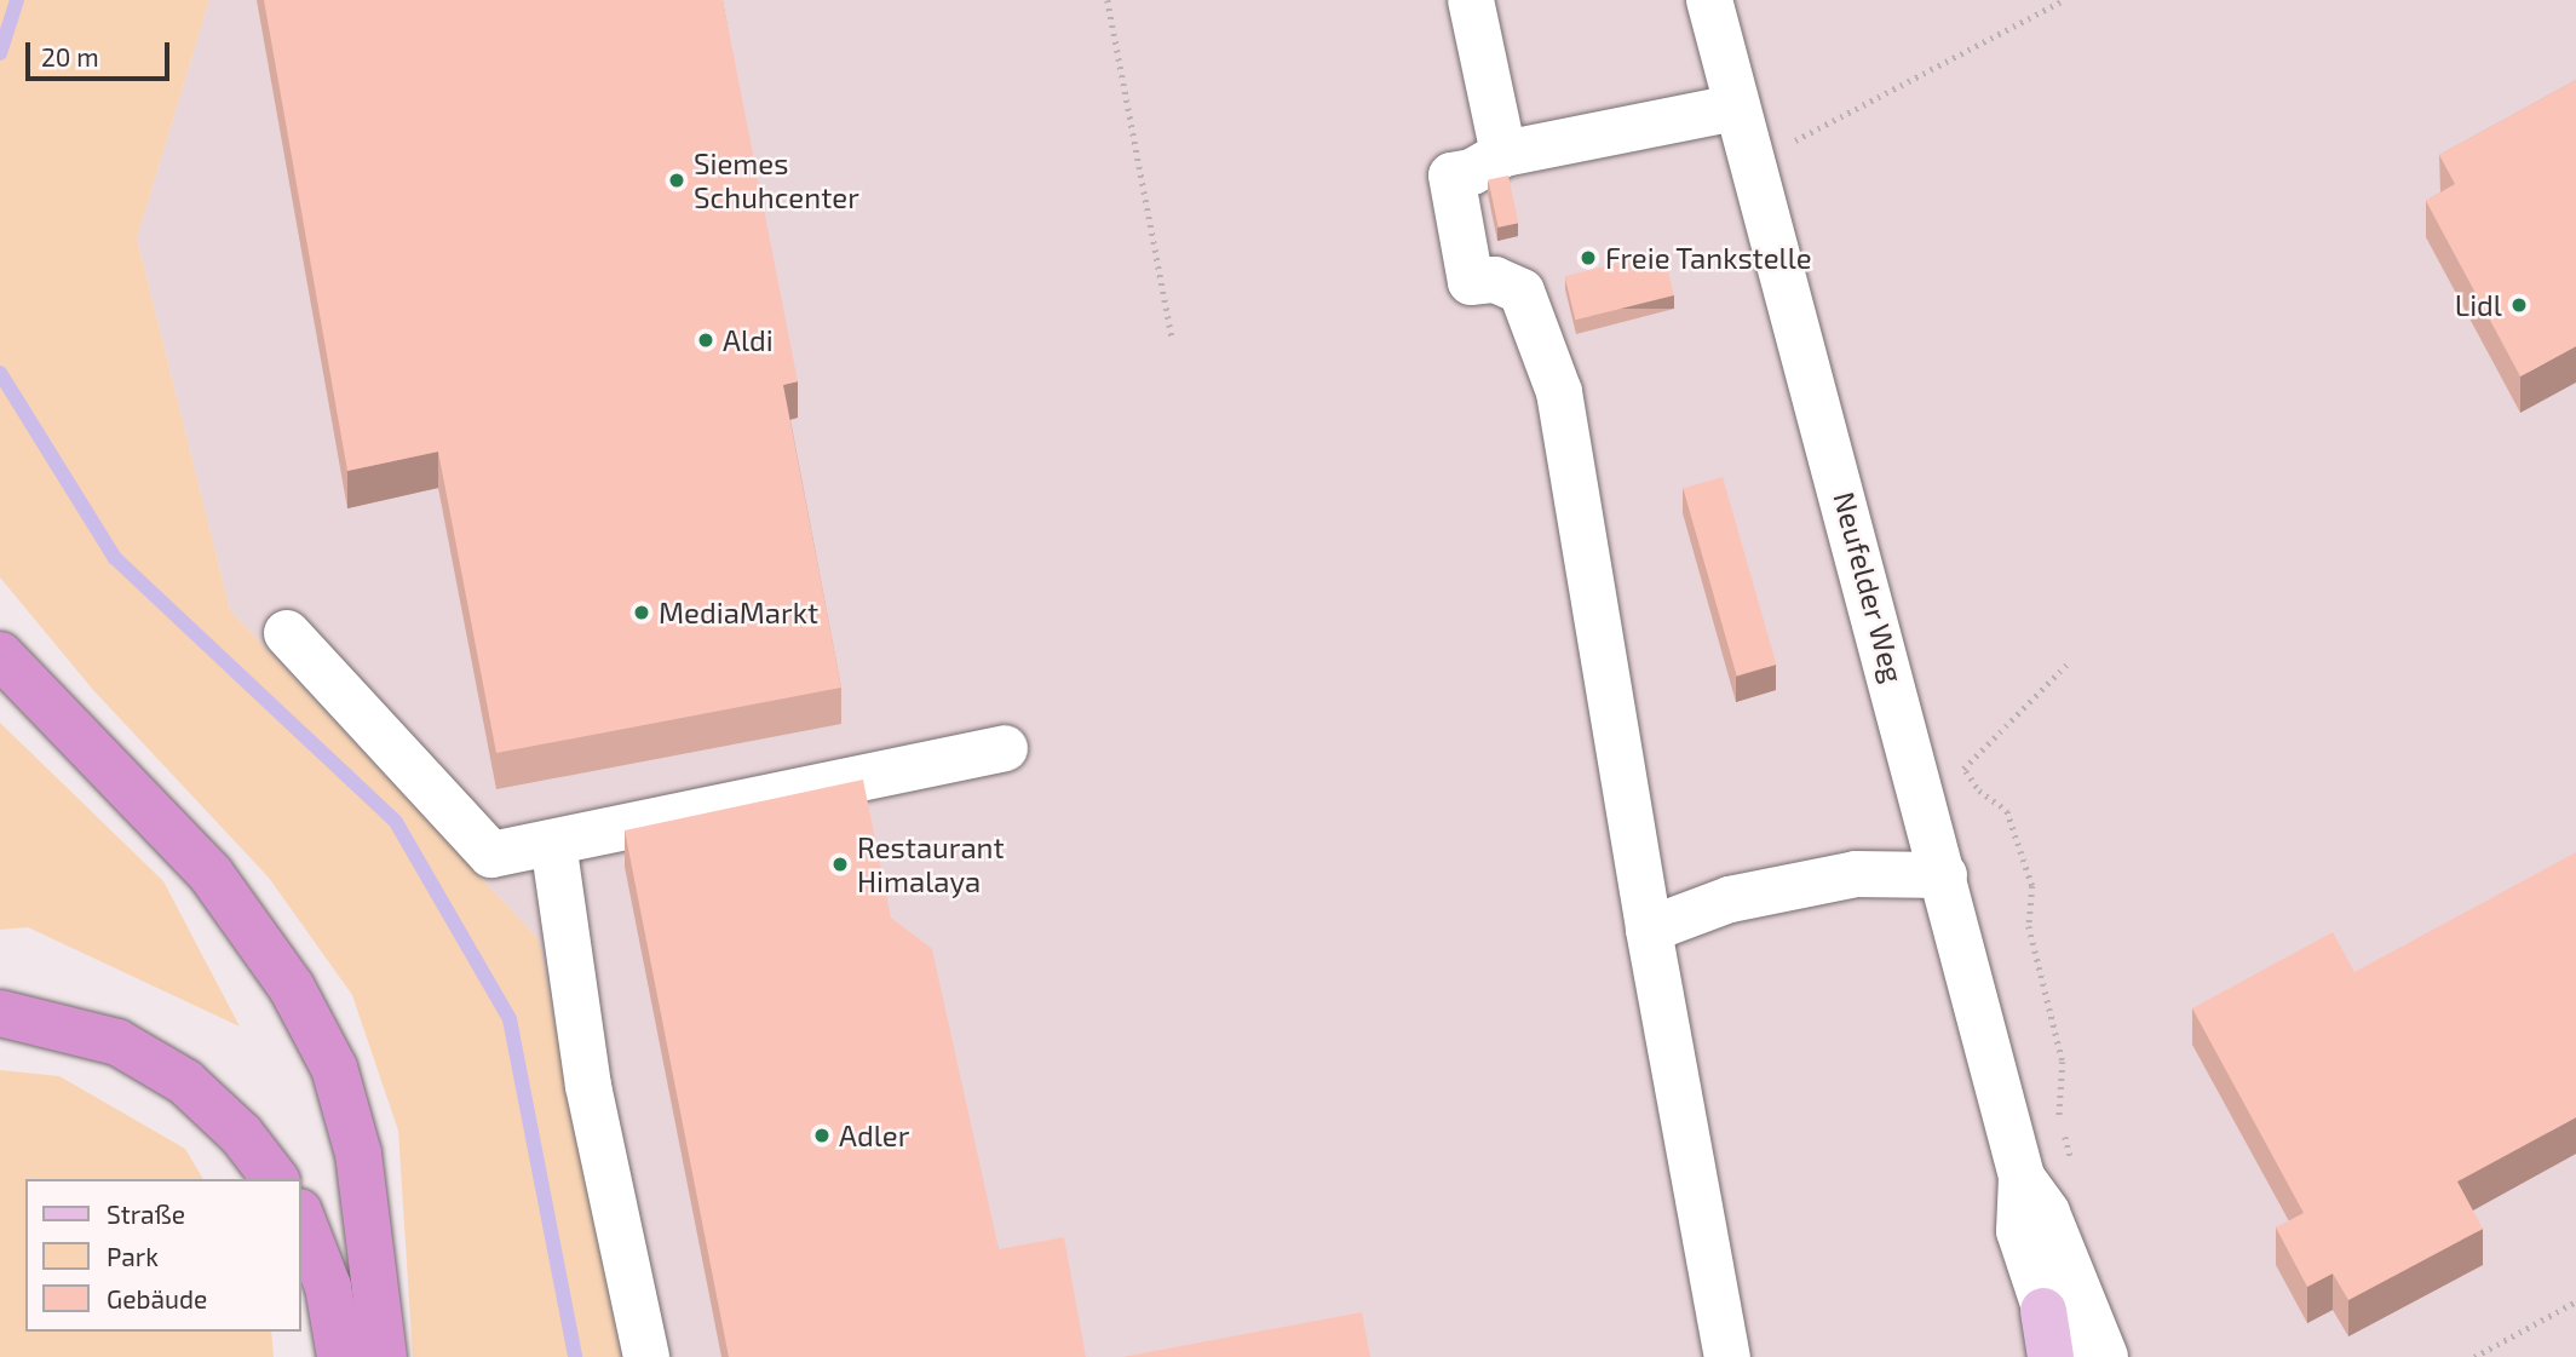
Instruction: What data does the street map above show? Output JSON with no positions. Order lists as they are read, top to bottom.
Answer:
{
  "streets": {
    "street": ["Neufelder Weg"]
  },
  "places": [
    "Siemes Schuhcenter",
    "Freie Tankstelle",
    "Lidl",
    "Aldi",
    "MediaMarkt",
    "Restaurant Himalaya",
    "Adler"
  ],
  "legend": ["Straße", "Park", "Gebäude"],
  "scale_bar": "20 m"
}
